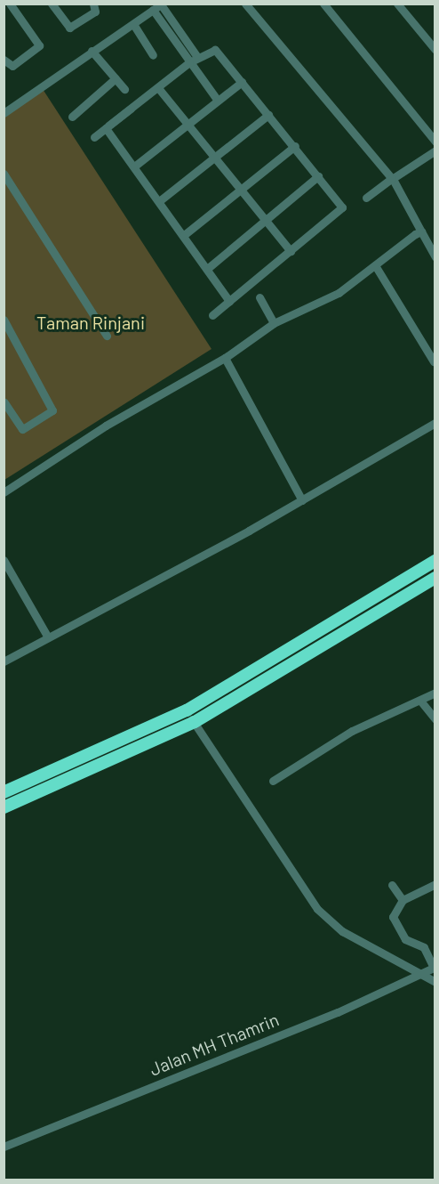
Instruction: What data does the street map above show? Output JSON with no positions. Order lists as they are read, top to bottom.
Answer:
{
  "streets": {
    "street": ["Jalan MH Thamrin"]
  },
  "parks": ["Taman Rinjani"]
}
